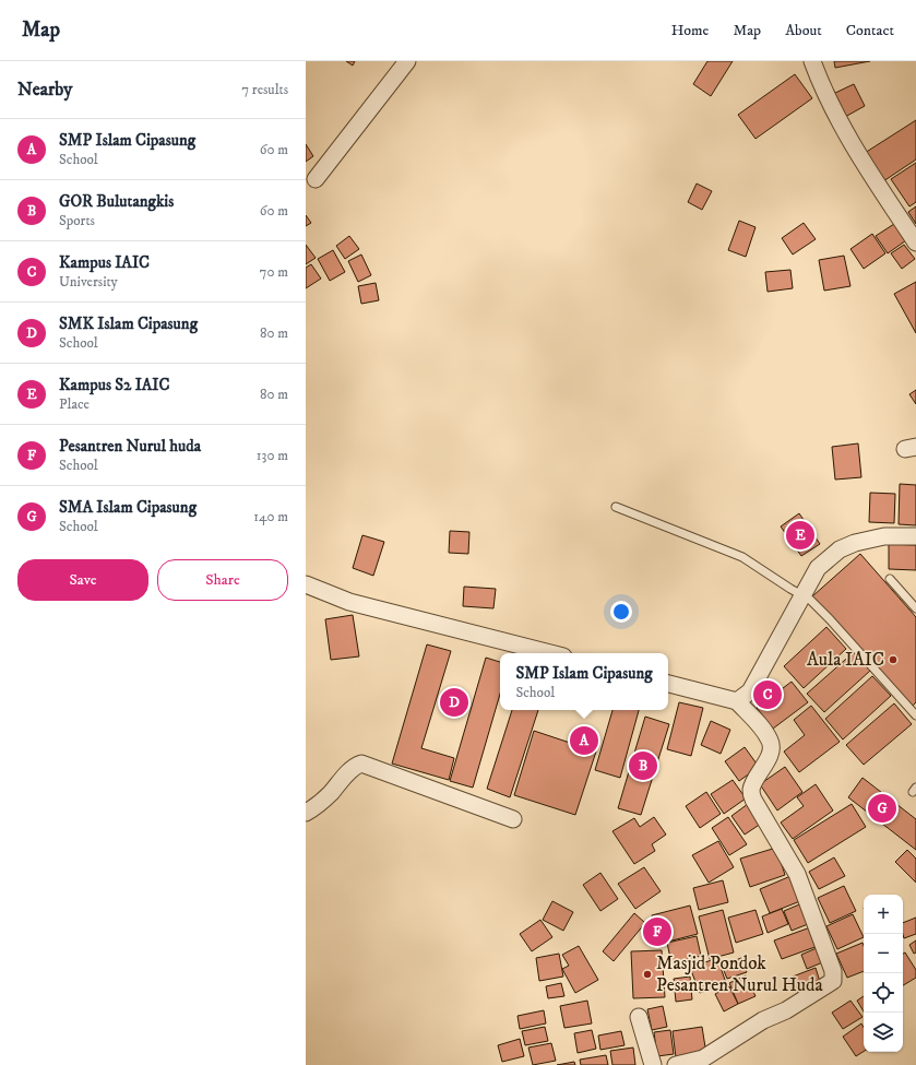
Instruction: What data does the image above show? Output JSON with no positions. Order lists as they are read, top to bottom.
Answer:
{
  "places": ["Aula IAIC", "Masjid Pondok Pesantren Nurul Huda"],
  "page": {
    "header": "Map",
    "nav": [
      "Home",
      "Map",
      "About",
      "Contact"
    ],
    "heading": ["Nearby", "7 results"],
    "list": [
      {
        "mark": "A",
        "name": "SMP Islam Cipasung",
        "note": "School",
        "value": "60 m"
      },
      {
        "mark": "B",
        "name": "GOR Bulutangkis",
        "note": "Sports",
        "value": "60 m"
      },
      {
        "mark": "C",
        "name": "Kampus IAIC",
        "note": "University",
        "value": "70 m"
      },
      {
        "mark": "D",
        "name": "SMK Islam Cipasung",
        "note": "School",
        "value": "80 m"
      },
      {
        "mark": "E",
        "name": "Kampus S2 IAIC",
        "note": "Place",
        "value": "80 m"
      },
      {
        "mark": "F",
        "name": "Pesantren Nurul huda",
        "note": "School",
        "value": "130 m"
      },
      {
        "mark": "G",
        "name": "SMA Islam Cipasung",
        "note": "School",
        "value": "140 m"
      }
    ],
    "pins": [
      "E",
      "C",
      "D",
      "A",
      "B",
      "G",
      "F"
    ],
    "buttons": ["Save", "Share"],
    "popup": ["SMP Islam Cipasung", "School"],
    "map_buttons": ["+", "−"]
  }
}
